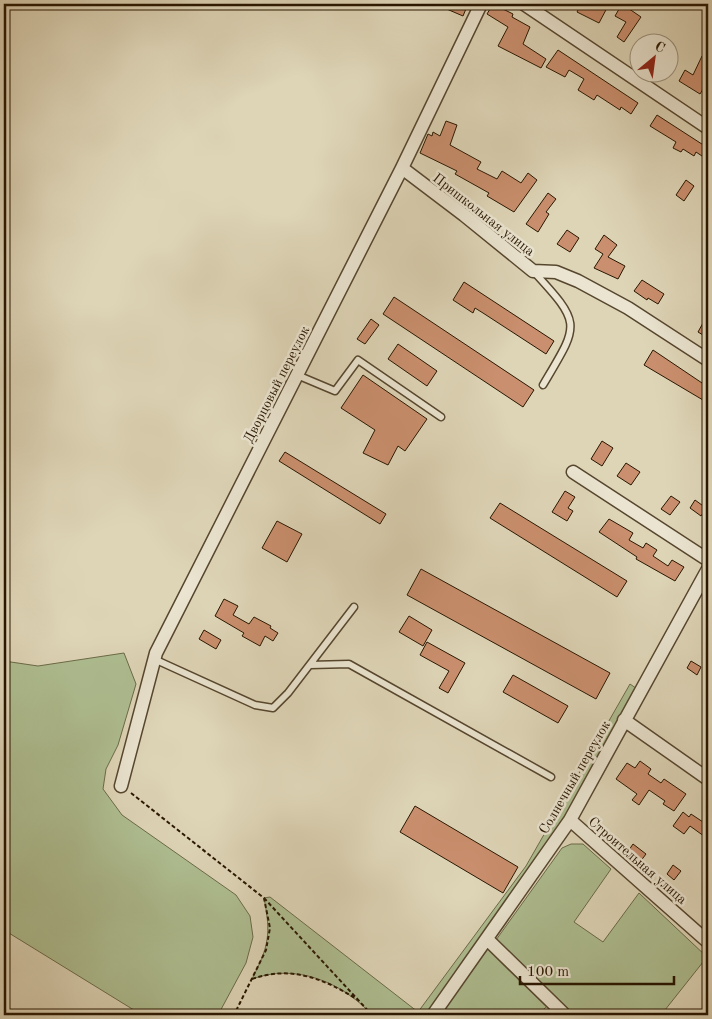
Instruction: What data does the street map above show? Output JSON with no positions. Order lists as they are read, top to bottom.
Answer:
{
  "streets": {
    "street": [
      "Пришкольная улица",
      "Дворцовый переулок",
      "Солнечный переулок",
      "Строительная улица"
    ]
  },
  "crossings": [
    ["Пришкольная улица", "Дворцовый переулок"],
    ["Солнечный переулок", "Строительная улица"]
  ],
  "scale_bar": "100 m",
  "north": "top right"
}
